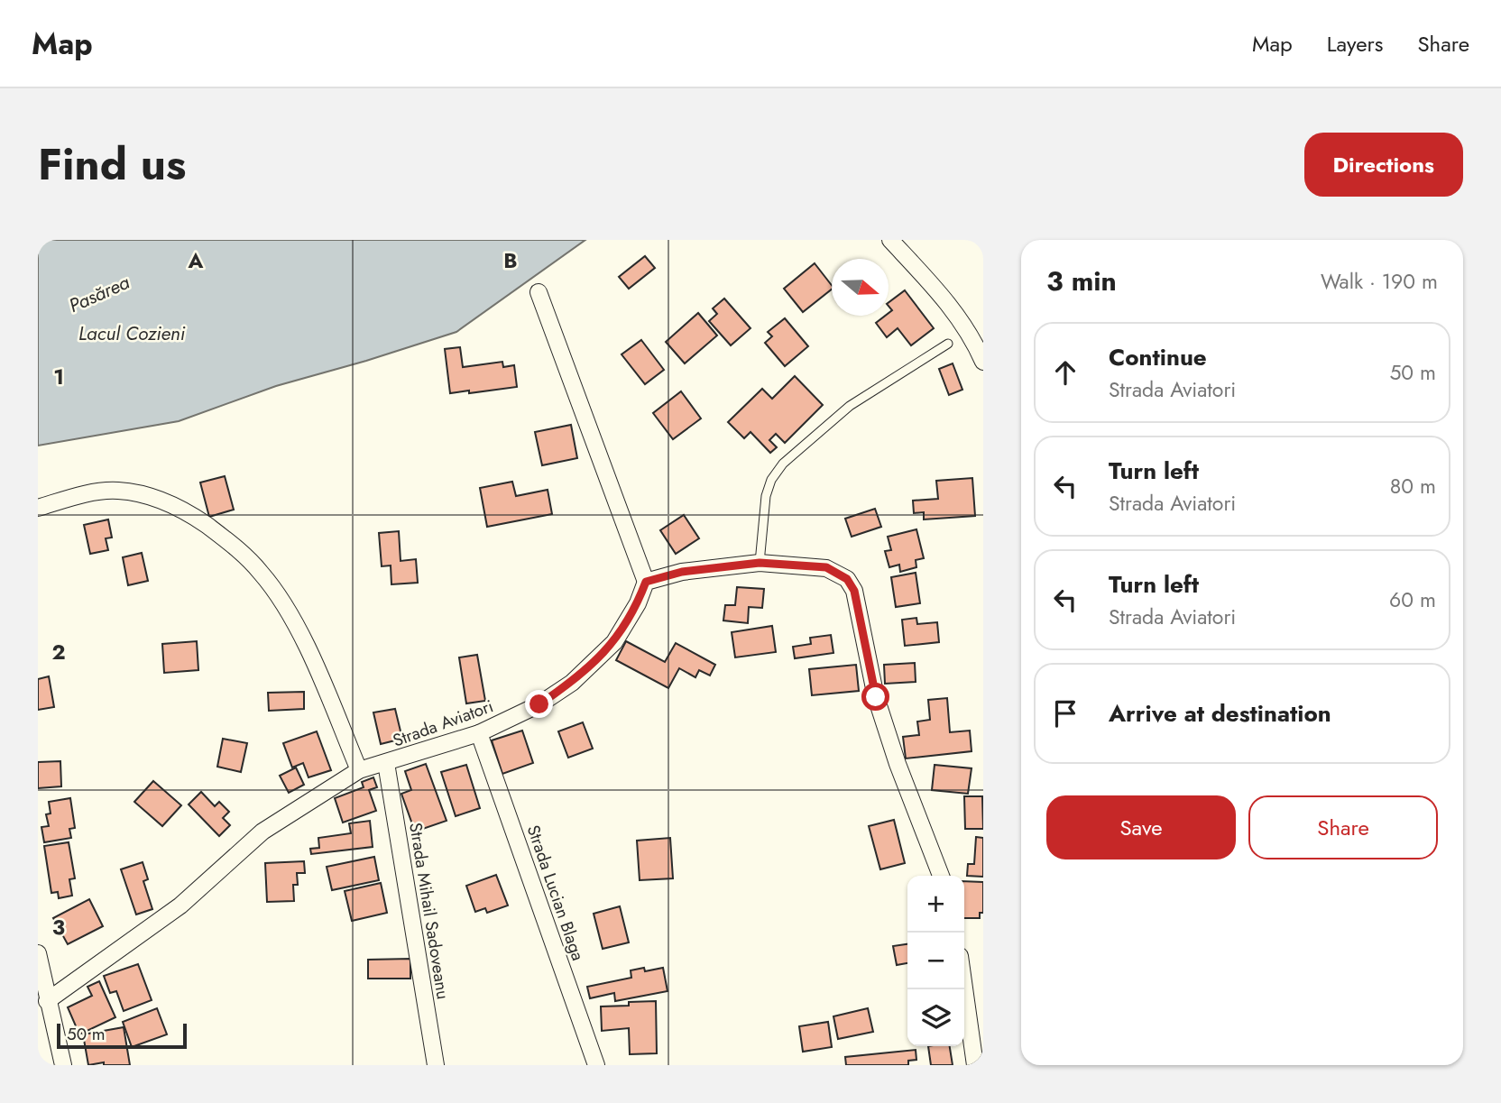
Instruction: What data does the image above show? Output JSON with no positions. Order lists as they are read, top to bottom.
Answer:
{
  "streets": {
    "street": ["Strada Aviatori", "Strada Lucian Blaga", "Strada Mihail Sadoveanu"]
  },
  "crossings": [
    ["Strada Aviatori", "Strada Lucian Blaga"],
    ["Strada Aviatori", "Strada Mihail Sadoveanu"]
  ],
  "water": ["Pasărea", "Lacul Cozieni"],
  "scale_bar": "50 m",
  "north": "right",
  "page": {
    "header": "Map",
    "nav": ["Map", "Layers", "Share"],
    "title": "Find us",
    "buttons": [
      "Directions",
      ["Save", "Share"]
    ],
    "heading": ["3 min", "Walk · 190 m"],
    "list": [
      ["Continue", "Strada Aviatori", "50 m"],
      ["Turn left", "Strada Aviatori", "80 m"],
      ["Turn left", "Strada Aviatori", "60 m"],
      "Arrive at destination"
    ],
    "map_buttons": ["+", "−"],
    "scale": "50 m"
  },
  "grid": {
    "columns": ["A", "B"],
    "rows": ["1", "2", "3"]
  }
}
